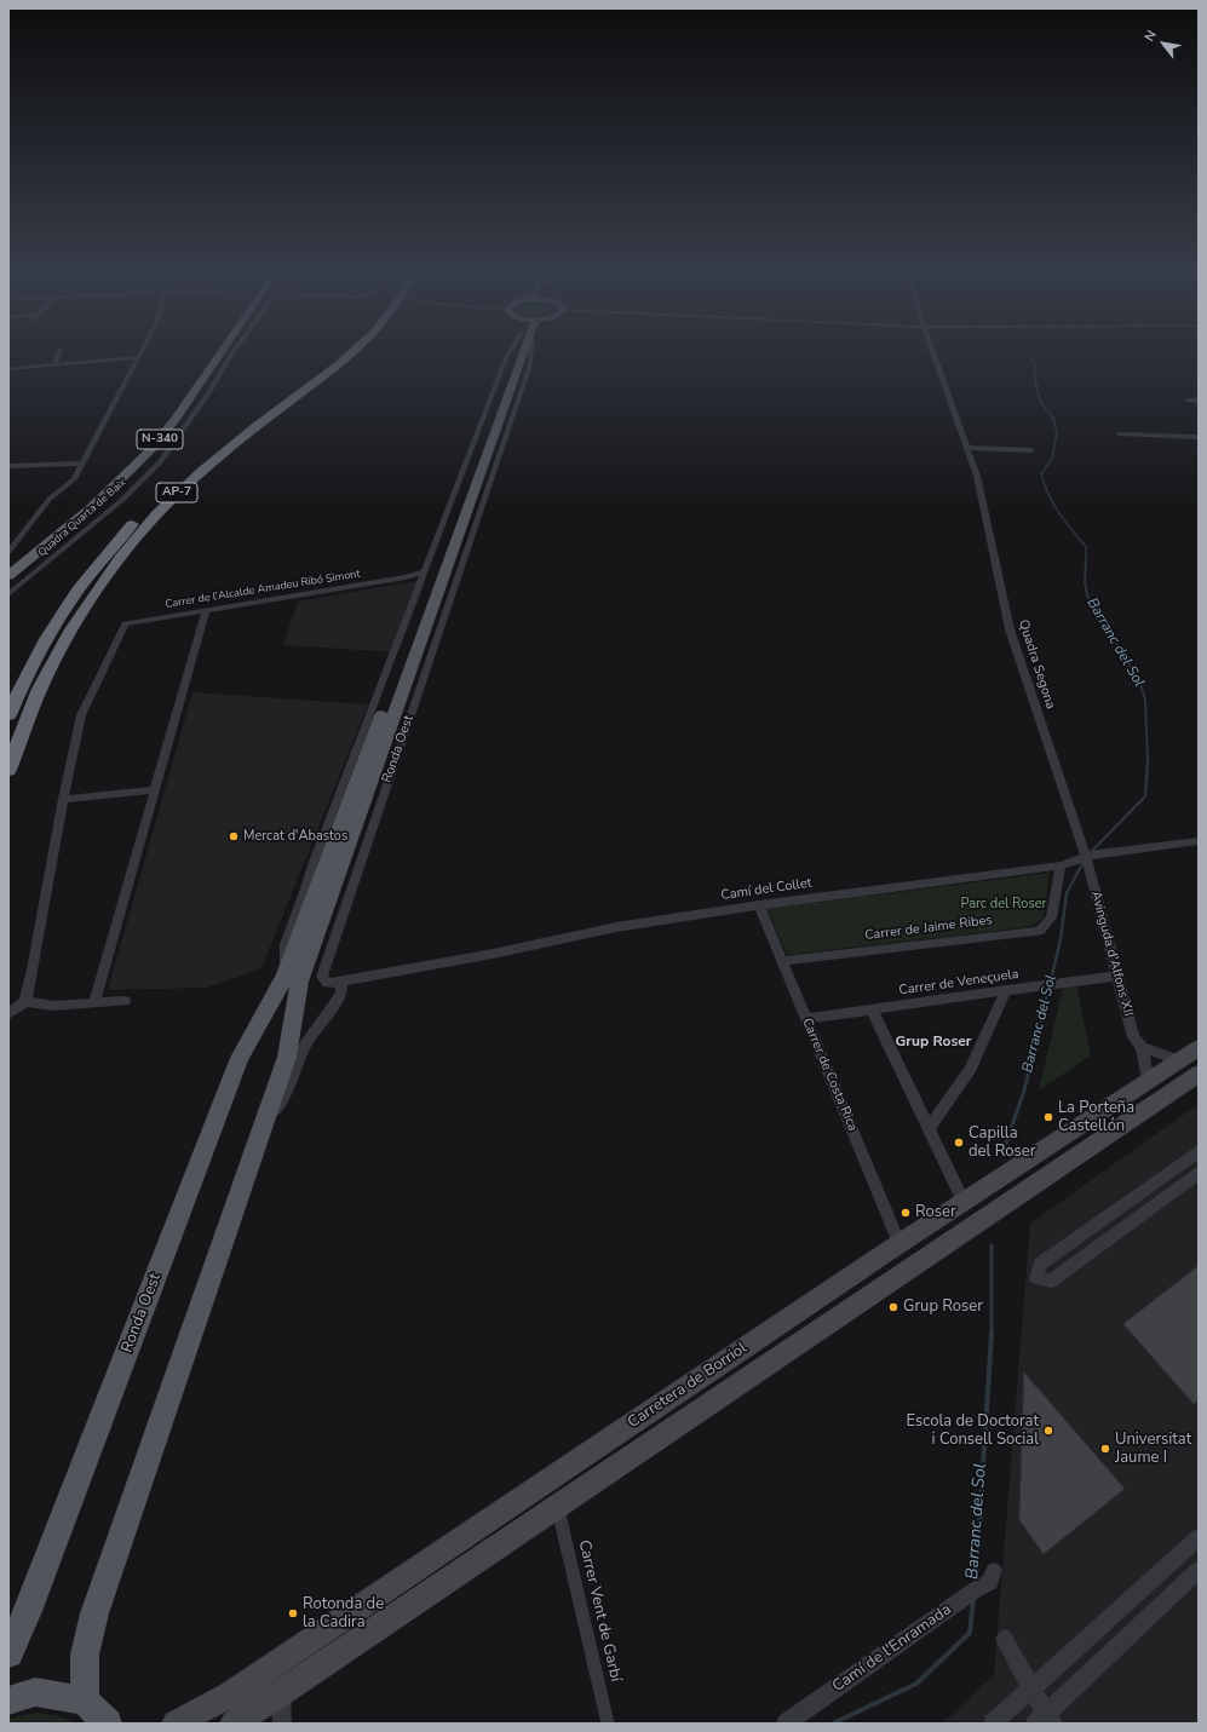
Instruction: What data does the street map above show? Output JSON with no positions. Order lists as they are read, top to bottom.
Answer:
{
  "streets": {
    "highway": ["N-340", "AP-7"],
    "main road": ["Ronda Oest", "Carretera de Borriol"],
    "street": [
      "Quadra Quarta de Baix",
      "Carrer de l'Alcalde Amadeu Ribó Simont",
      "Quadra Segona",
      "Camí del Collet",
      "Carrer de Jaime Ribes",
      "Avinguda d'Alfons XII",
      "Carrer de Veneçuela",
      "Carrer de Costa Rica",
      "Carrer Vent de Garbí",
      "Camí de l'Enramada"
    ]
  },
  "crossings": [
    ["Carrer de l'Alcalde Amadeu Ribó Simont", "Ronda Oest"],
    ["Quadra Segona", "Camí del Collet"],
    ["Quadra Segona", "Avinguda d'Alfons XII"],
    ["Ronda Oest", "Camí del Collet"],
    ["Camí del Collet", "Carrer de Jaime Ribes"],
    ["Camí del Collet", "Avinguda d'Alfons XII"],
    ["Camí del Collet", "Carrer de Costa Rica"],
    ["Carrer de Jaime Ribes", "Carrer de Costa Rica"],
    ["Avinguda d'Alfons XII", "Carrer de Veneçuela"],
    ["Avinguda d'Alfons XII", "Carretera de Borriol"],
    ["Carrer de Veneçuela", "Carrer de Costa Rica"],
    ["Carrer de Costa Rica", "Carretera de Borriol"],
    ["Carretera de Borriol", "Carrer Vent de Garbí"]
  ],
  "districts": ["Grup Roser"],
  "water": ["Barranc del Sol"],
  "parks": ["Parc del Roser"],
  "places": [
    "Mercat d'Abastos",
    "La Porteña Castellón",
    "Capilla del Roser",
    "Roser",
    "Grup Roser",
    "Escola de Doctorat i Consell Social",
    "Universitat Jaume I",
    "Rotonda de la Cadira"
  ],
  "north": "top left"
}
